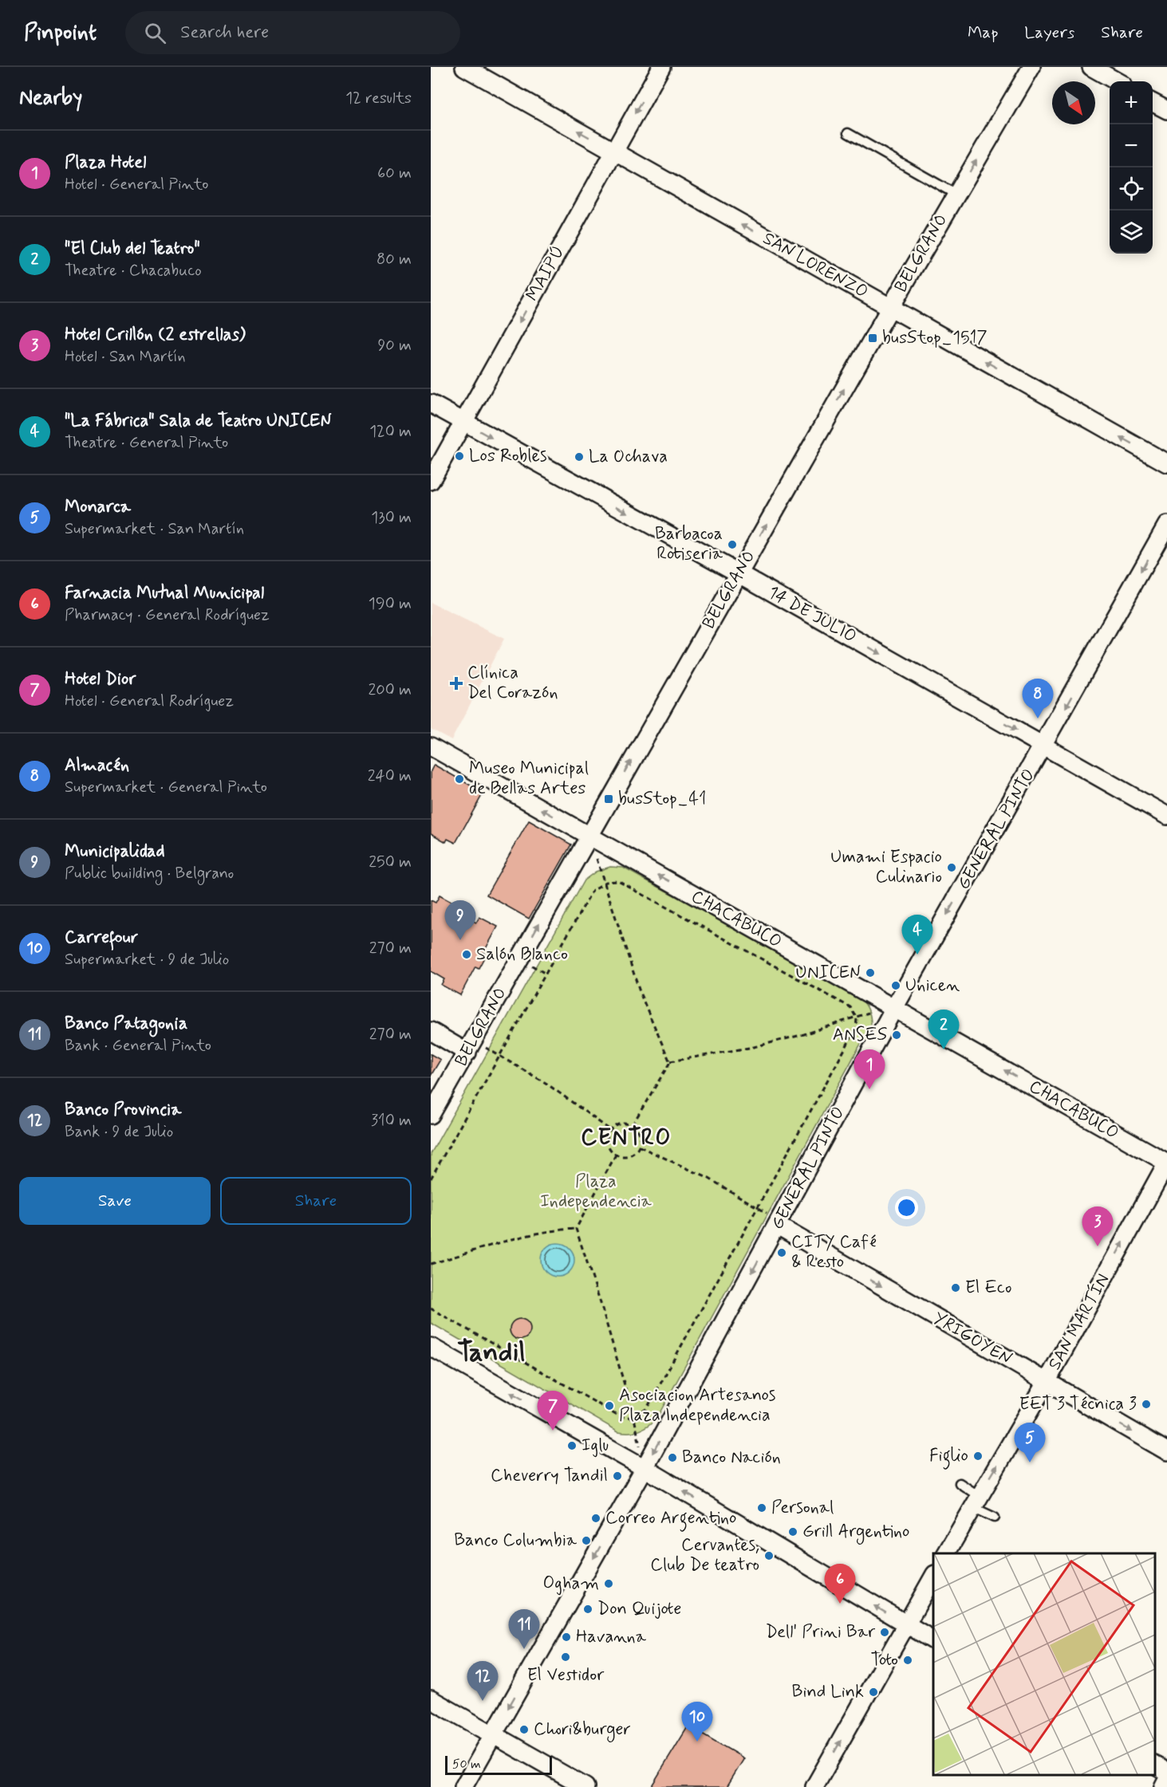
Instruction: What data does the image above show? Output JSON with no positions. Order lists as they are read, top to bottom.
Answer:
{
  "streets": {
    "street": [
      "BELGRANO",
      "SAN LORENZO",
      "MAIPÚ",
      "14 DE JULIO",
      "GENERAL PINTO",
      "CHACABUCO",
      "SAN MARTÍN",
      "YRIGOYEN"
    ]
  },
  "crossings": [
    ["BELGRANO", "SAN LORENZO"],
    ["BELGRANO", "14 DE JULIO"],
    ["BELGRANO", "CHACABUCO"],
    ["SAN LORENZO", "MAIPÚ"],
    ["MAIPÚ", "14 DE JULIO"],
    ["14 DE JULIO", "GENERAL PINTO"],
    ["GENERAL PINTO", "CHACABUCO"],
    ["GENERAL PINTO", "YRIGOYEN"],
    ["CHACABUCO", "SAN MARTÍN"],
    ["SAN MARTÍN", "YRIGOYEN"]
  ],
  "one_way": [
    "BELGRANO",
    "SAN LORENZO",
    "MAIPÚ",
    "14 DE JULIO",
    "GENERAL PINTO",
    "CHACABUCO",
    "SAN MARTÍN",
    "YRIGOYEN"
  ],
  "districts": ["CENTRO", "Tandil"],
  "parks": ["Plaza Independencia"],
  "places": {
    "transit": ["busStop_1517", "busStop_41"],
    "other": [
      "Los Robles",
      "La Ochava",
      "Barbacoa Rotiseria",
      "Museo Municipal de Bellas Artes",
      "Umami Espacio Culinario",
      "Salón Blanco",
      "UNICEN",
      "Unicen",
      "ANSES",
      "CITY Café & Resto",
      "El Eco",
      "EET 3 Técnica 3",
      "Asociacion Artesanos Plaza Independencia",
      "Iglu",
      "Figlio",
      "Banco Nación",
      "Cheverry Tandil",
      "Personal",
      "Correo Argentino",
      "Grill Argentino",
      "Banco Columbia",
      "Cervantes, Club De teatro",
      "Ogham",
      "Don Quijote",
      "Dell' Prini Bar",
      "Havanna",
      "El Vestidor",
      "Toto",
      "Bind Link",
      "Chori&burger"
    ],
    "health": ["Clínica Del Corazón"]
  },
  "scale_bar": "50 m",
  "north": "bottom right",
  "page": {
    "header": "Pinpoint",
    "search": "Search here",
    "nav": ["Map", "Layers", "Share"],
    "heading": ["Nearby", "12 results"],
    "map_buttons": ["+", "−"],
    "list": [
      {
        "mark": "1",
        "name": "Plaza Hotel",
        "note": "Hotel · General Pinto",
        "value": "60 m"
      },
      {
        "mark": "2",
        "name": "\"El Club del Teatro\"",
        "note": "Theatre · Chacabuco",
        "value": "80 m"
      },
      {
        "mark": "3",
        "name": "Hotel Crillón (2 estrellas)",
        "note": "Hotel · San Martín",
        "value": "90 m"
      },
      {
        "mark": "4",
        "name": "\"La Fábrica\" Sala de Teatro UNICEN",
        "note": "Theatre · General Pinto",
        "value": "120 m"
      },
      {
        "mark": "5",
        "name": "Monarca",
        "note": "Supermarket · San Martín",
        "value": "130 m"
      },
      {
        "mark": "6",
        "name": "Farnacia Mutual Municipal",
        "note": "Pharmacy · General Rodríguez",
        "value": "190 m"
      },
      {
        "mark": "7",
        "name": "Hotel Dior",
        "note": "Hotel · General Rodríguez",
        "value": "200 m"
      },
      {
        "mark": "8",
        "name": "Almacén",
        "note": "Supermarket · General Pinto",
        "value": "240 m"
      },
      {
        "mark": "9",
        "name": "Municipalidad",
        "note": "Public building · Belgrano",
        "value": "250 m"
      },
      {
        "mark": "10",
        "name": "Carrefour",
        "note": "Supermarket · 9 de Julio",
        "value": "270 m"
      },
      {
        "mark": "11",
        "name": "Banco Patagonia",
        "note": "Bank · General Pinto",
        "value": "270 m"
      },
      {
        "mark": "12",
        "name": "Banco Provincia",
        "note": "Bank · 9 de Julio",
        "value": "310 m"
      }
    ],
    "pins": [
      "8",
      "9",
      "4",
      "2",
      "1",
      "3",
      "7",
      "5",
      "6",
      "11",
      "12",
      "10"
    ],
    "buttons": ["Save", "Share"],
    "scale": "50 m"
  }
}
